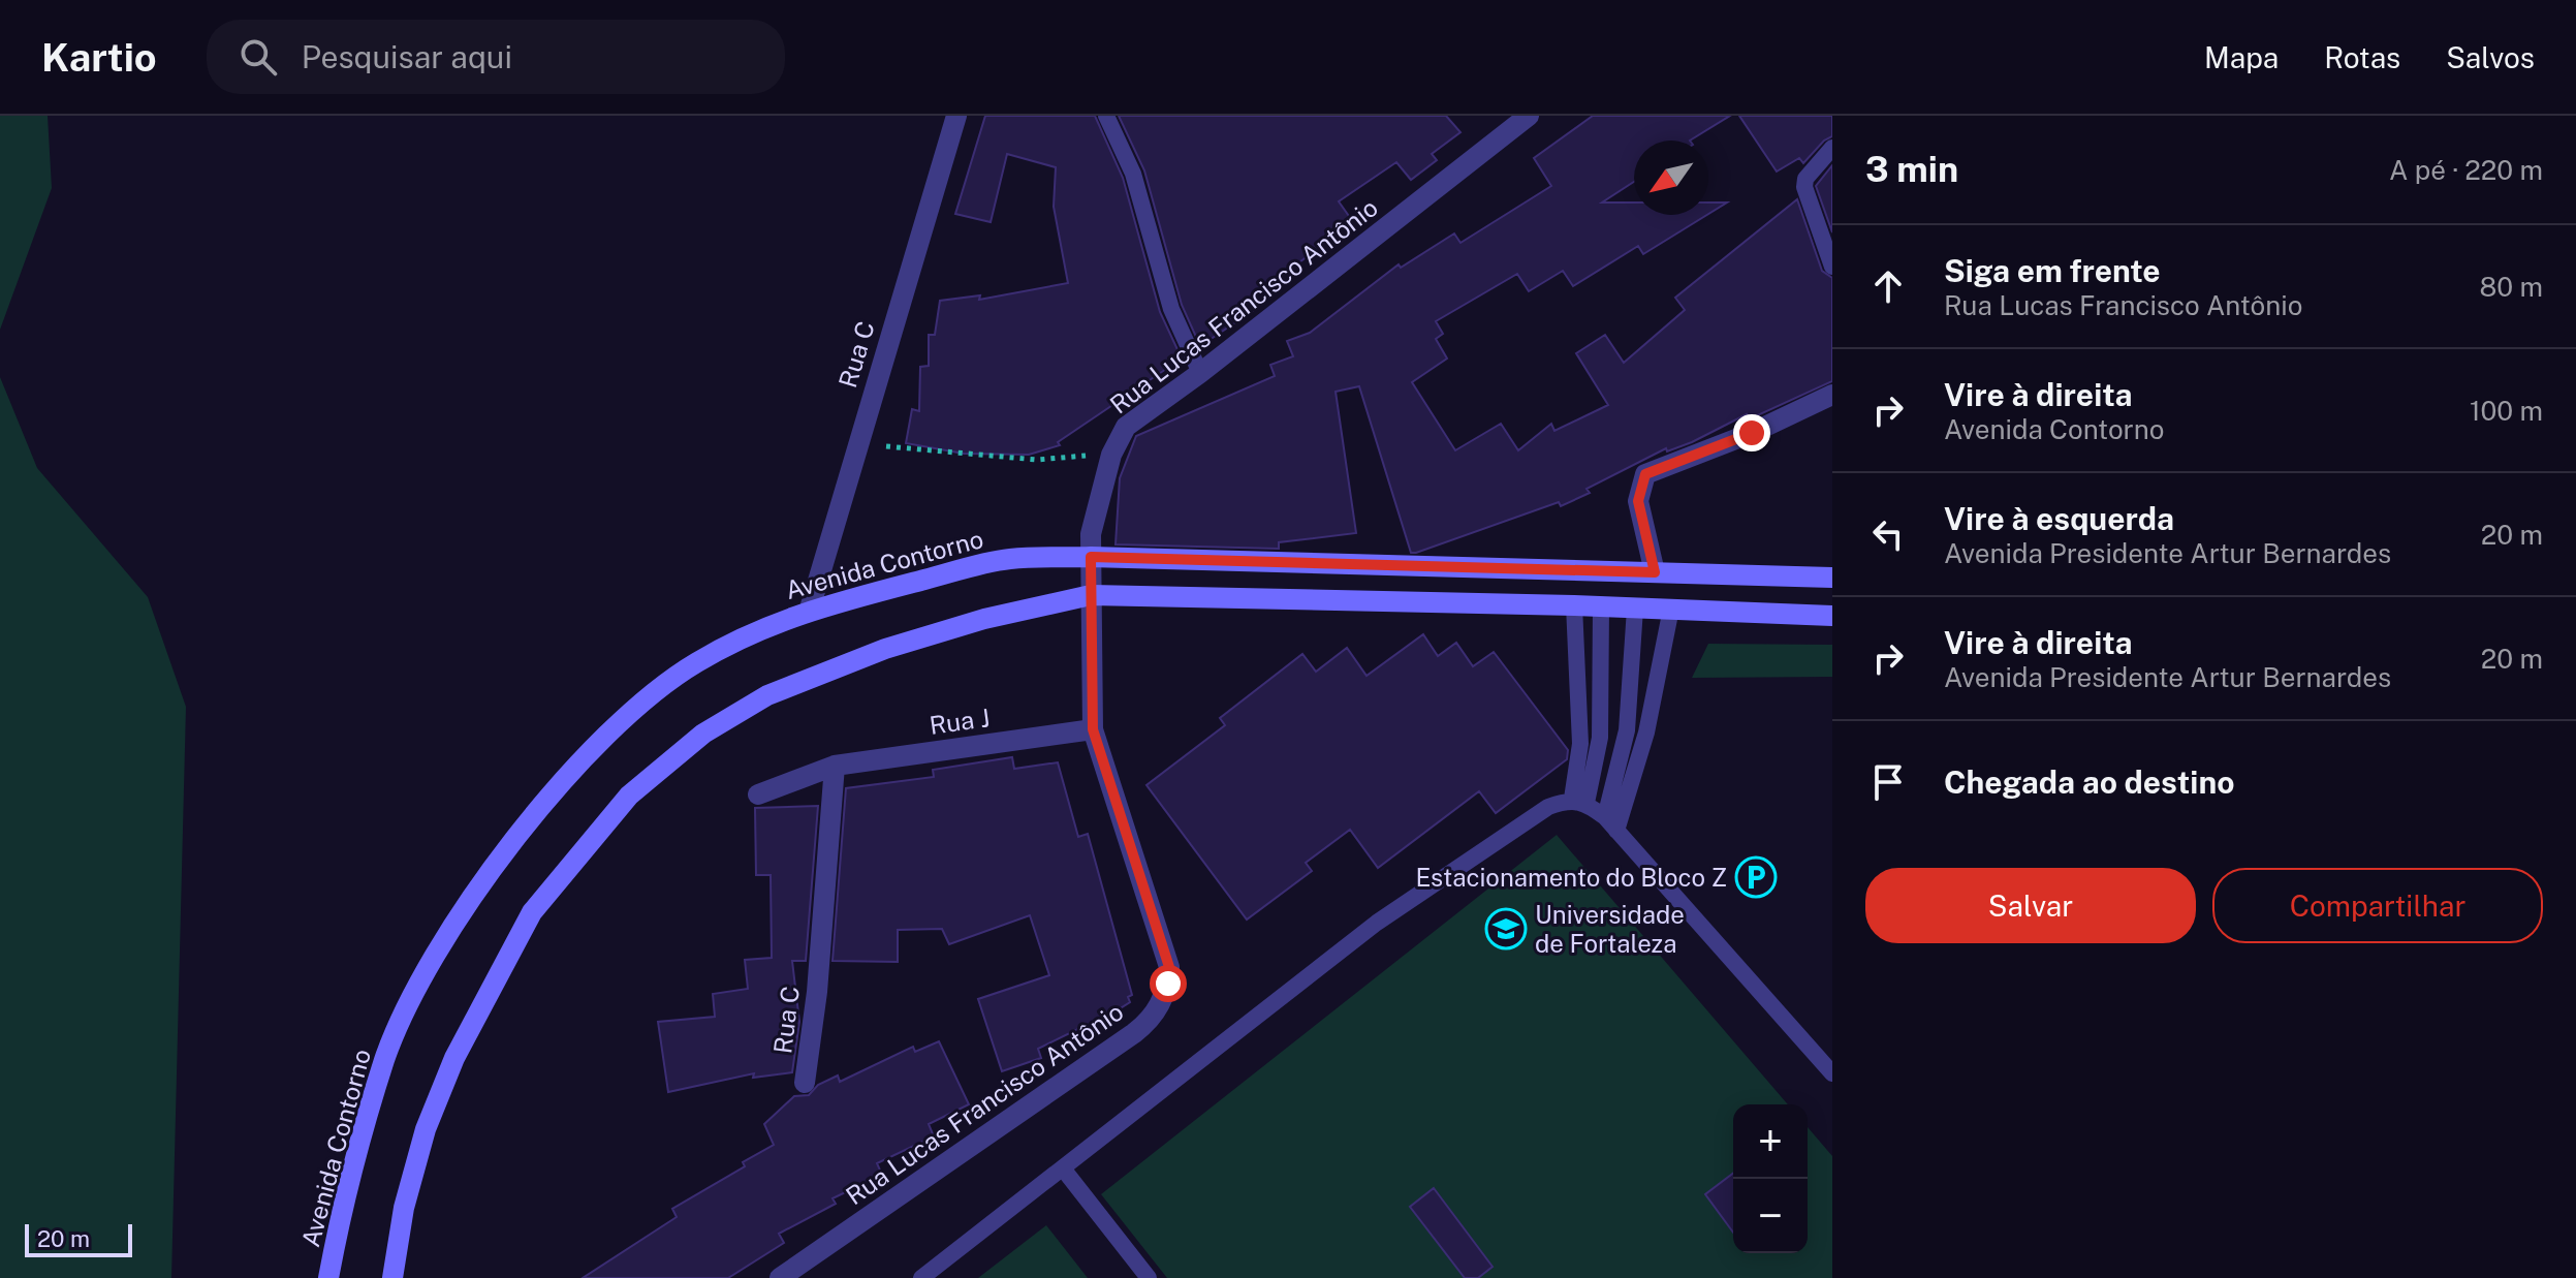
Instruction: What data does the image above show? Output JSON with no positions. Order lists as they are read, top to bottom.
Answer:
{
  "streets": {
    "street": [
      "Rua Lucas Francisco Antônio",
      "Rua C",
      "Avenida Contorno",
      "Rua J"
    ]
  },
  "crossings": [
    ["Rua Lucas Francisco Antônio", "Avenida Contorno"],
    ["Rua Lucas Francisco Antônio", "Rua J"],
    ["Rua C", "Avenida Contorno"],
    ["Rua C", "Rua J"]
  ],
  "places": {
    "parking": ["Estacionamento do Bloco Z"],
    "school or university": ["Universidade de Fortaleza"]
  },
  "scale_bar": "20 m",
  "north": "bottom left",
  "page": {
    "header": "Kartio",
    "search": "Pesquisar aqui",
    "nav": ["Mapa", "Rotas", "Salvos"],
    "heading": ["3 min", "A pé · 220 m"],
    "list": [
      ["Siga em frente", "Rua Lucas Francisco Antônio", "80 m"],
      ["Vire à direita", "Avenida Contorno", "100 m"],
      ["Vire à esquerda", "Avenida Presidente Artur Bernardes", "20 m"],
      ["Vire à direita", "Avenida Presidente Artur Bernardes", "20 m"],
      "Chegada ao destino"
    ],
    "buttons": ["Salvar", "Compartilhar"],
    "map_buttons": ["+", "−"],
    "scale": "20 m"
  }
}
